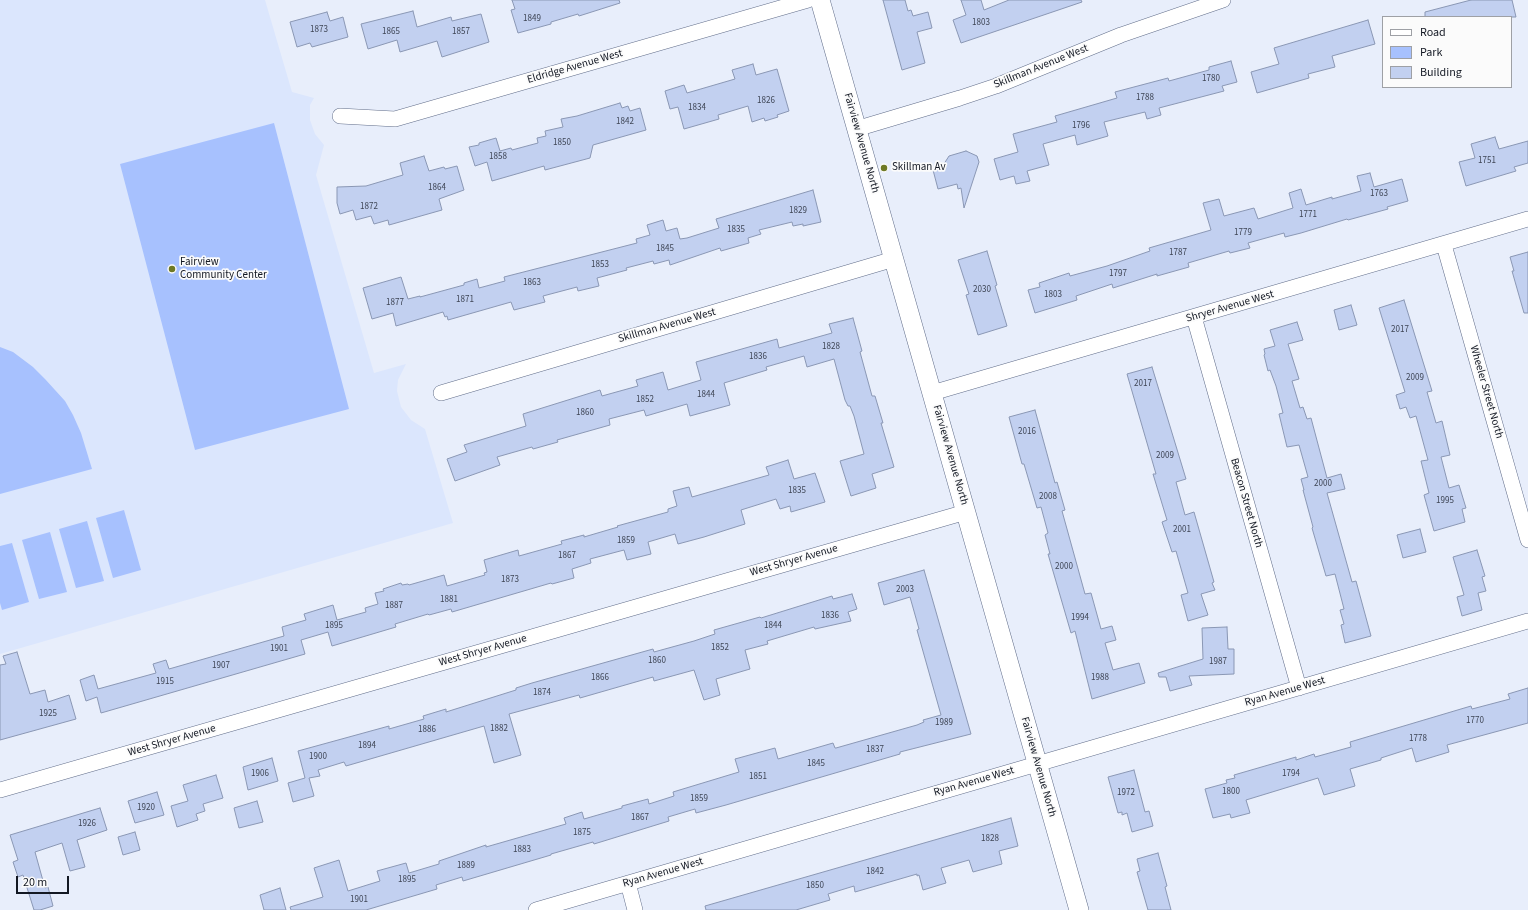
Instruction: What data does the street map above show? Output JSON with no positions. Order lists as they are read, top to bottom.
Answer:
{
  "streets": {
    "street": [
      "Eldridge Avenue West",
      "Skillman Avenue West",
      "Fairview Avenue North",
      "Shryer Avenue West",
      "Wheeler Street North",
      "Beacon Street North",
      "West Shryer Avenue",
      "Ryan Avenue West"
    ]
  },
  "crossings": [
    ["Skillman Avenue West", "Fairview Avenue North"],
    ["Fairview Avenue North", "Shryer Avenue West"],
    ["Fairview Avenue North", "West Shryer Avenue"],
    ["Fairview Avenue North", "Ryan Avenue West"],
    ["Shryer Avenue West", "Wheeler Street North"],
    ["Shryer Avenue West", "Beacon Street North"],
    ["Beacon Street North", "Ryan Avenue West"]
  ],
  "places": ["Skillman Av", "Fairview Community Center"],
  "house_numbers": [
    "1849",
    "1803",
    "1873",
    "1865",
    "1857",
    "1780",
    "1788",
    "1826",
    "1834",
    "1842",
    "1796",
    "1850",
    "1858",
    "1751",
    "1864",
    "1763",
    "1872",
    "1829",
    "1771",
    "1835",
    "1779",
    "1845",
    "1787",
    "1853",
    "1797",
    "1863",
    "2030",
    "1803",
    "1871",
    "1877",
    "2017",
    "1828",
    "1836",
    "2009",
    "2017",
    "1844",
    "1852",
    "1860",
    "2016",
    "2009",
    "2000",
    "1835",
    "2008",
    "1995",
    "2001",
    "1859",
    "1867",
    "2000",
    "1873",
    "2003",
    "1881",
    "1887",
    "1836",
    "1994",
    "1895",
    "1844",
    "1852",
    "1901",
    "1860",
    "1987",
    "1907",
    "1866",
    "1988",
    "1915",
    "1874",
    "1925",
    "1770",
    "1989",
    "1882",
    "1886",
    "1778",
    "1894",
    "1837",
    "1900",
    "1845",
    "1906",
    "1794",
    "1851",
    "1800",
    "1972",
    "1859",
    "1920",
    "1867",
    "1926",
    "1875",
    "1828",
    "1883",
    "1889",
    "1842",
    "1895",
    "1850",
    "1901"
  ],
  "legend": ["Road", "Park", "Building"],
  "scale_bar": "20 m"
}
